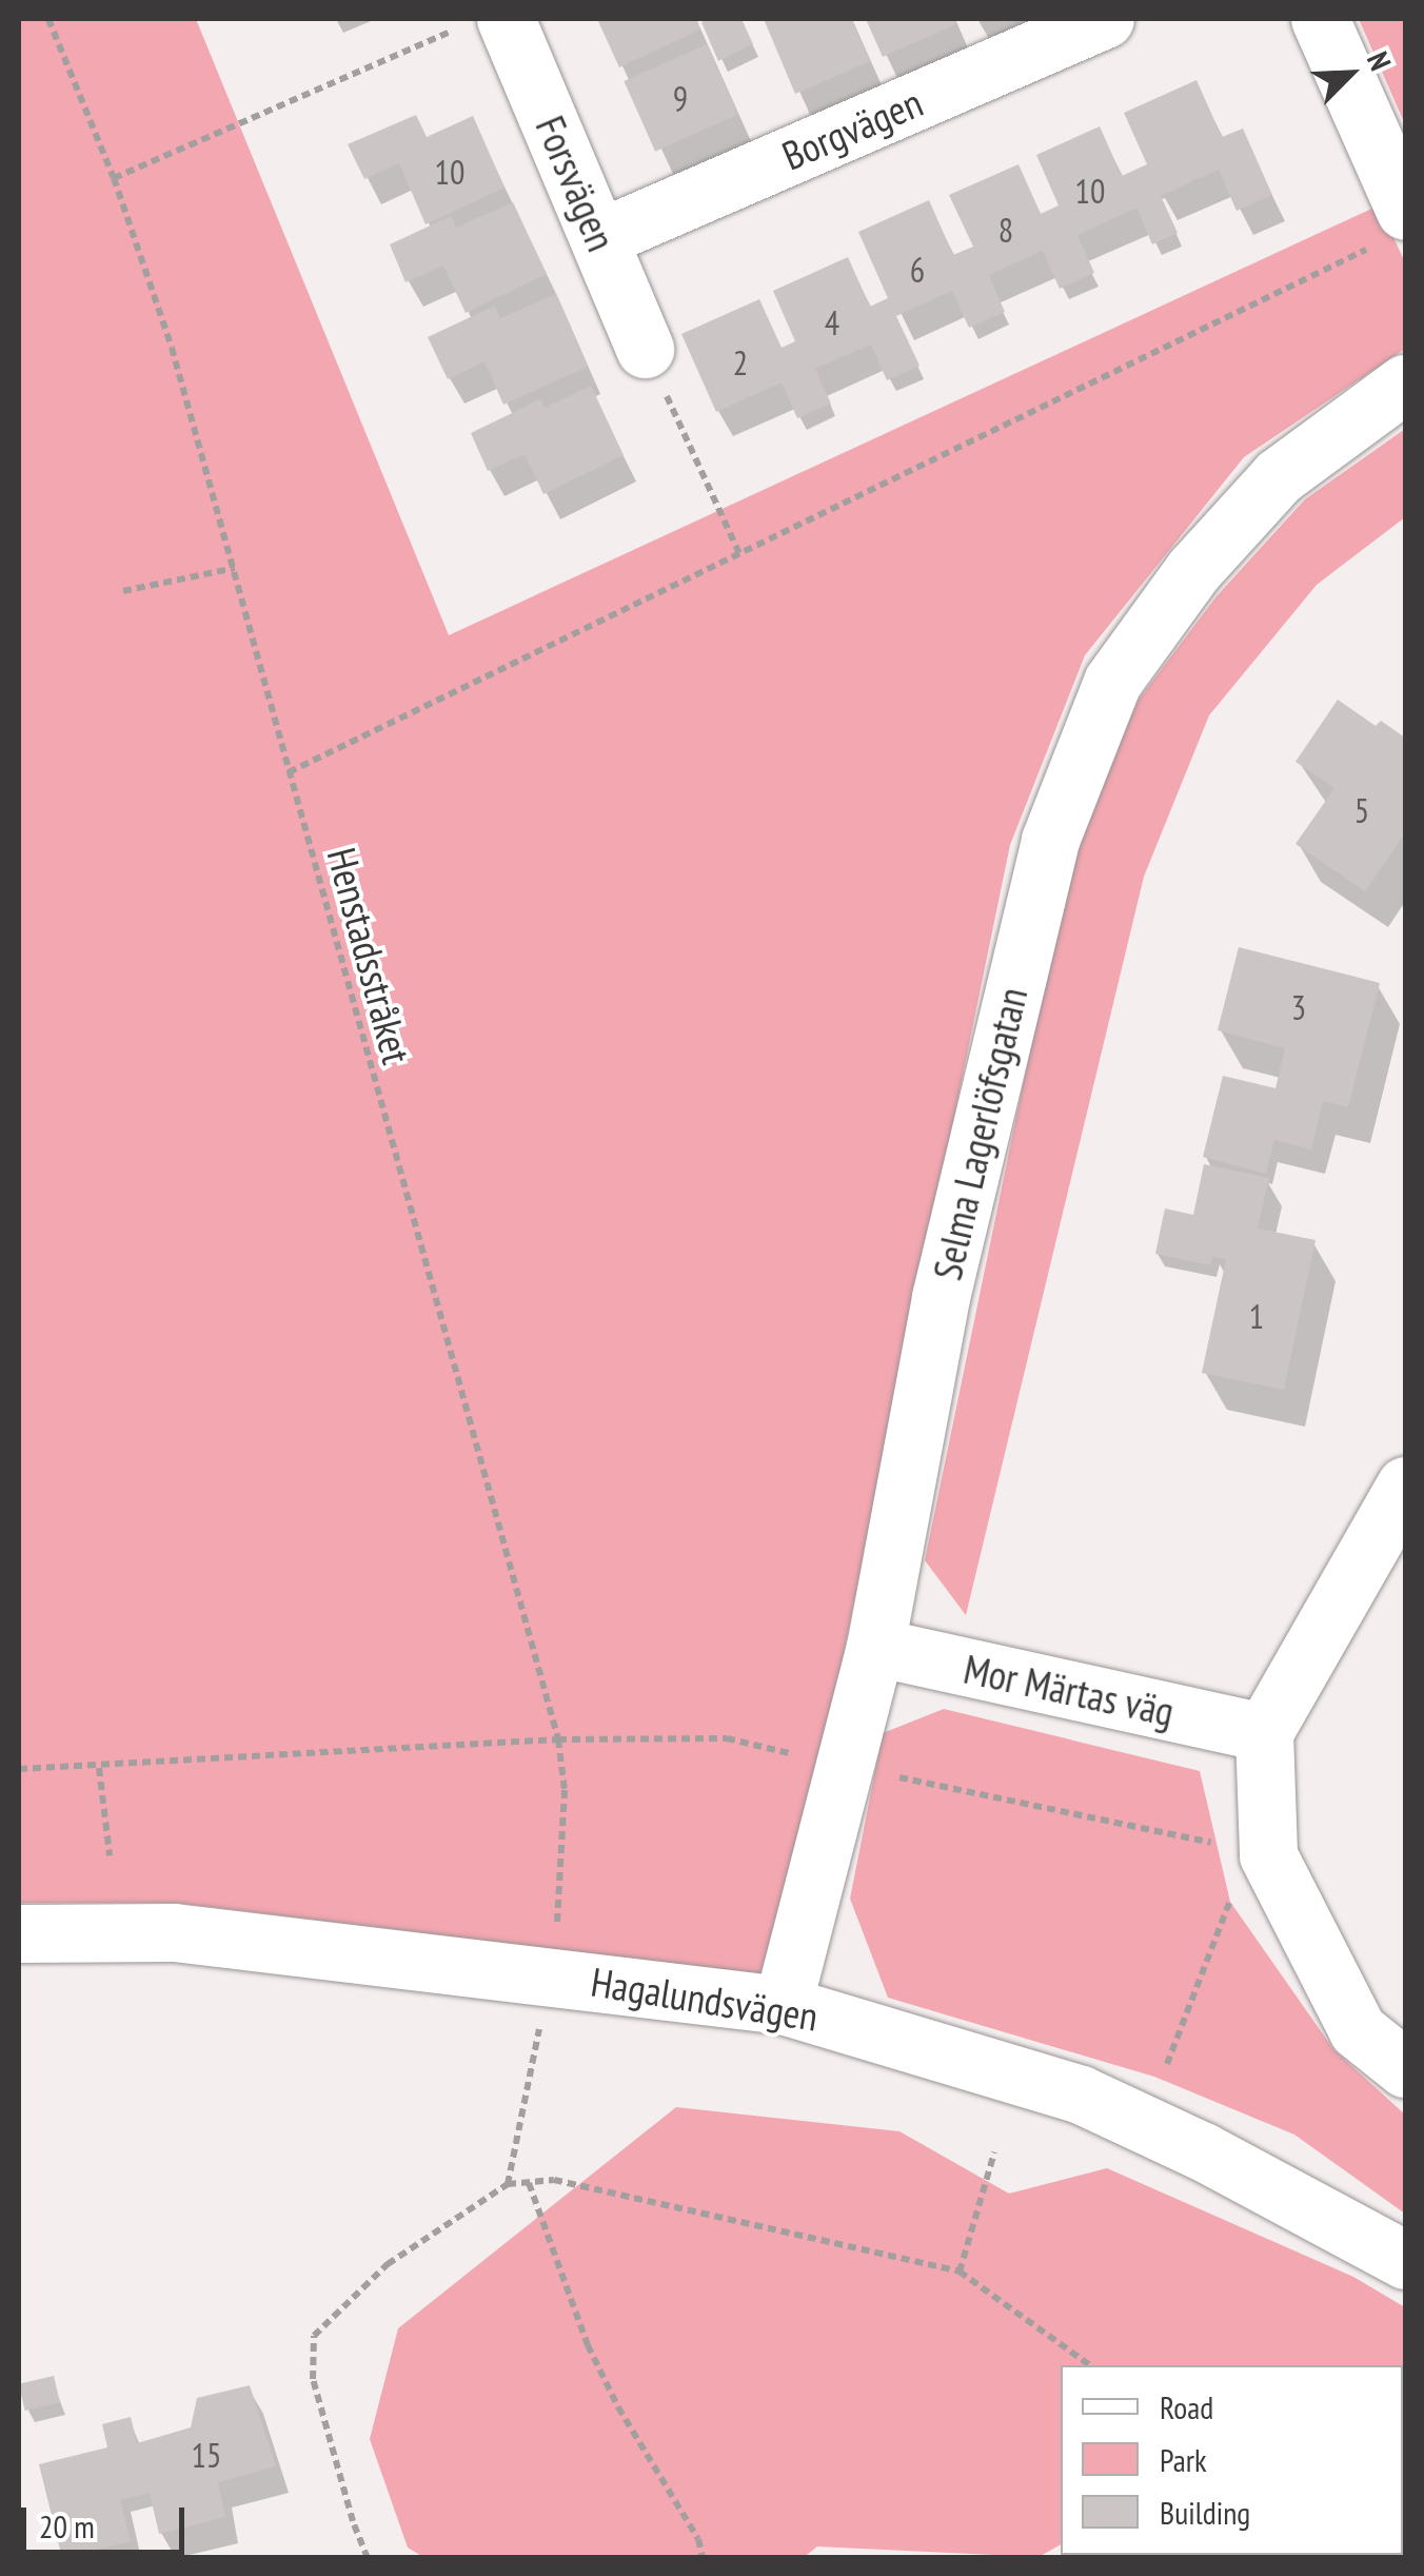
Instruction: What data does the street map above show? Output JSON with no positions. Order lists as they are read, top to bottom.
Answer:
{
  "streets": {
    "street": [
      "Borgvägen",
      "Forsvägen",
      "Selma Lagerlöfsgatan",
      "Mor Märtas väg",
      "Hagalundsvägen"
    ],
    "path": ["Henstadsstråket"]
  },
  "crossings": [
    ["Borgvägen", "Forsvägen"],
    ["Selma Lagerlöfsgatan", "Mor Märtas väg"],
    ["Selma Lagerlöfsgatan", "Hagalundsvägen"]
  ],
  "house_numbers": [
    "9",
    "10",
    "10",
    "8",
    "6",
    "4",
    "2",
    "5",
    "3",
    "1",
    "15"
  ],
  "legend": ["Road", "Park", "Building"],
  "scale_bar": "20 m",
  "north": "top right"
}
